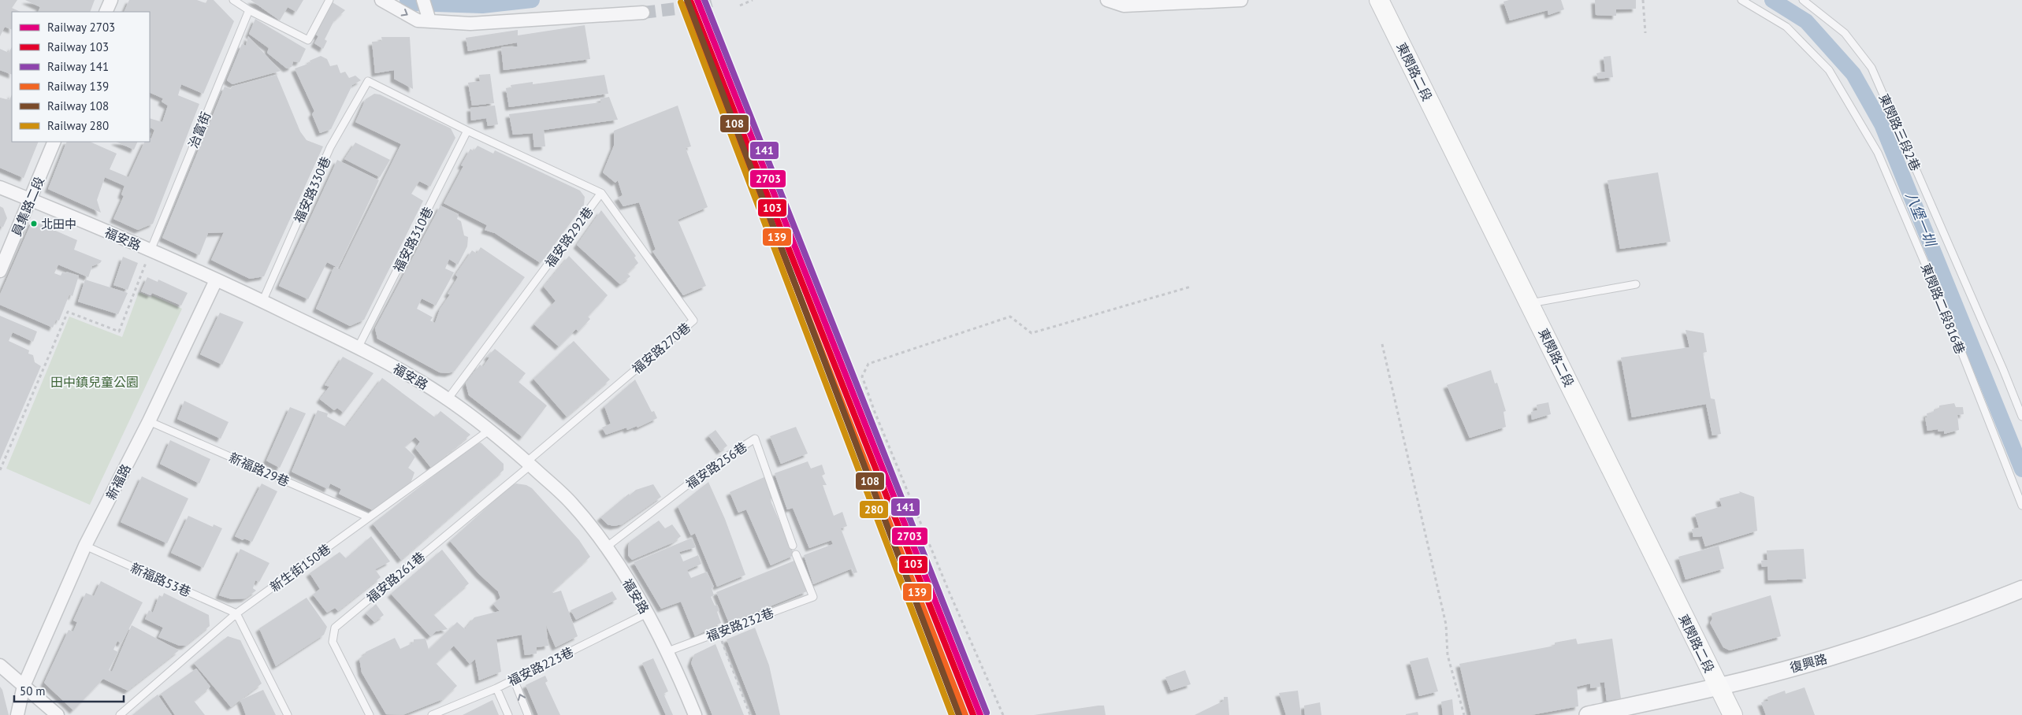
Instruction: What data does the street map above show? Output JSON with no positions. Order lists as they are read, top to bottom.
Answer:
{
  "streets": {
    "main road": ["東閔路二段"],
    "street": [
      "員集路二段",
      "福安路",
      "新福路",
      "復興路"
    ],
    "lane": [
      "治富街",
      "東閔路三段2巷",
      "福安路330巷",
      "福安路292巷",
      "福安路310巷",
      "東閔路二段816巷",
      "福安路270巷",
      "福安路256巷",
      "新福路29巷",
      "新生街150巷",
      "福安路261巷",
      "新福路53巷",
      "福安路232巷",
      "福安路223巷"
    ]
  },
  "crossings": [
    ["東閔路二段", "復興路"],
    ["治富街", "福安路"],
    ["福安路330巷", "福安路292巷"],
    ["福安路330巷", "福安路"],
    ["員集路二段", "福安路"],
    ["福安路292巷", "福安路"],
    ["福安路292巷", "福安路310巷"],
    ["福安路292巷", "福安路270巷"],
    ["福安路", "福安路310巷"],
    ["福安路", "福安路270巷"],
    ["福安路", "福安路256巷"],
    ["福安路", "新福路"],
    ["福安路", "新生街150巷"],
    ["福安路", "福安路261巷"],
    ["福安路", "福安路232巷"],
    ["福安路", "福安路223巷"],
    ["福安路270巷", "福安路261巷"],
    ["新福路29巷", "新福路"],
    ["新福路29巷", "新生街150巷"],
    ["新福路", "新福路53巷"],
    ["新生街150巷", "新福路53巷"]
  ],
  "water": ["八堡一圳"],
  "parks": ["田中鎮兒童公園"],
  "places": ["北田中"],
  "lines": [
    "rail line 2703",
    "rail line 141",
    "rail line 108",
    "rail line 103",
    "rail line 280",
    "rail line 139"
  ],
  "legend": [
    "Railway 2703",
    "Railway 103",
    "Railway 141",
    "Railway 139",
    "Railway 108",
    "Railway 280"
  ],
  "scale_bar": "50 m"
}
